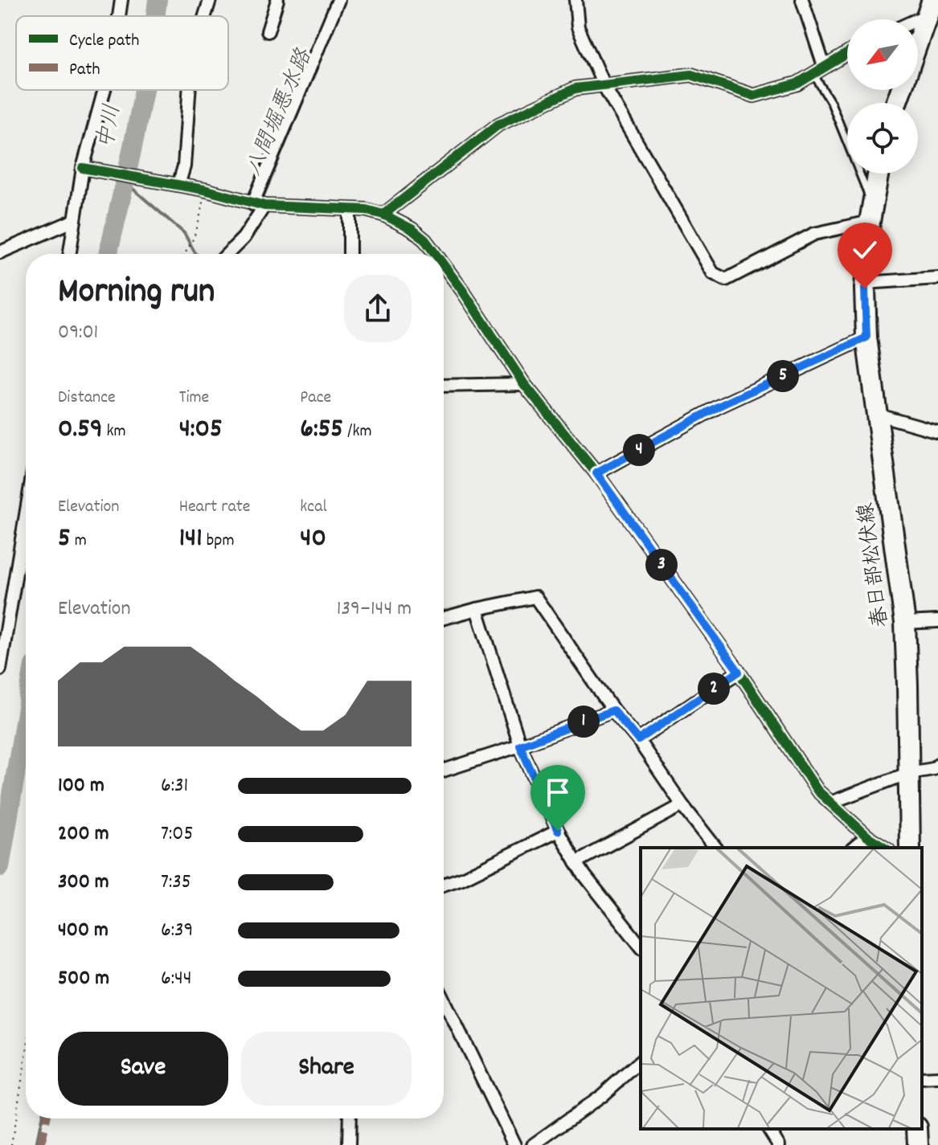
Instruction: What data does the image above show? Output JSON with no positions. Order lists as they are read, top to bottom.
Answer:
{
  "streets": {
    "main road": ["春日部松伏線"]
  },
  "water": ["八間堀悪水路", "中川"],
  "legend": ["Cycle path", "Path"],
  "north": "bottom left",
  "page": {
    "heading": ["Morning run", "09:01"],
    "pins": [
      "5",
      "4",
      "3",
      "2",
      "1"
    ],
    "stats": [
      ["Distance", "0.59 km"],
      ["Time", "4:05"],
      ["Pace", "6:55 /km"],
      ["Elevation", "5 m"],
      ["Heart rate", "141 bpm"],
      ["kcal", "40"]
    ],
    "chart": ["Elevation", "139–144 m"],
    "list": [
      {
        "name": "100 m",
        "note": "6:31"
      },
      {
        "name": "200 m",
        "note": "7:05"
      },
      {
        "name": "300 m",
        "note": "7:35"
      },
      {
        "name": "400 m",
        "note": "6:39"
      },
      {
        "name": "500 m",
        "note": "6:44"
      }
    ],
    "buttons": ["Save", "Share"]
  }
}
